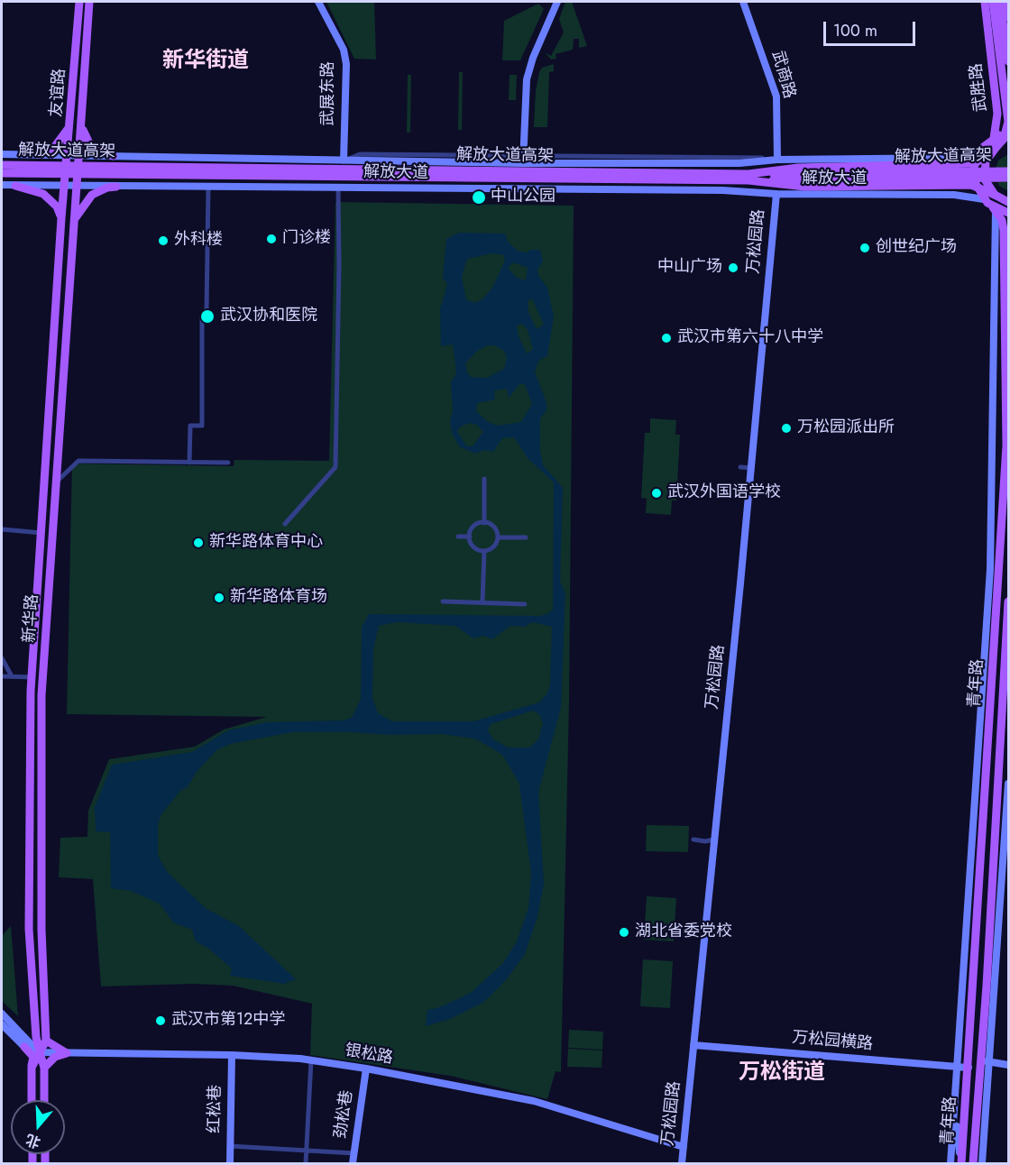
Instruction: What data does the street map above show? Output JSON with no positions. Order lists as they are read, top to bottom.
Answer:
{
  "streets": {
    "main road": [
      "武商路",
      "武胜路",
      "友谊路",
      "武展东路",
      "解放大道高架",
      "解放大道",
      "万松园路",
      "新华路",
      "青年路",
      "万松园横路",
      "银松路",
      "红松巷",
      "劲松巷"
    ]
  },
  "crossings": [
    ["武商路", "解放大道"],
    ["友谊路", "解放大道"],
    ["友谊路", "新华路"],
    ["武展东路", "解放大道"],
    ["解放大道", "万松园路"],
    ["解放大道", "新华路"],
    ["万松园路", "万松园横路"],
    ["万松园路", "银松路"],
    ["新华路", "银松路"],
    ["青年路", "万松园横路"],
    ["银松路", "红松巷"],
    ["银松路", "劲松巷"]
  ],
  "districts": ["新华街道", "万松街道"],
  "places": [
    "中山公园",
    "门诊楼",
    "外科楼",
    "创世纪广场",
    "中山广场",
    "武汉协和医院",
    "武汉市第六十八中学",
    "万松园派出所",
    "武汉外国语学校",
    "新华路体育中心",
    "新华路体育场",
    "湖北省委党校",
    "武汉市第12中学"
  ],
  "scale_bar": "100 m",
  "north": "bottom"
}
